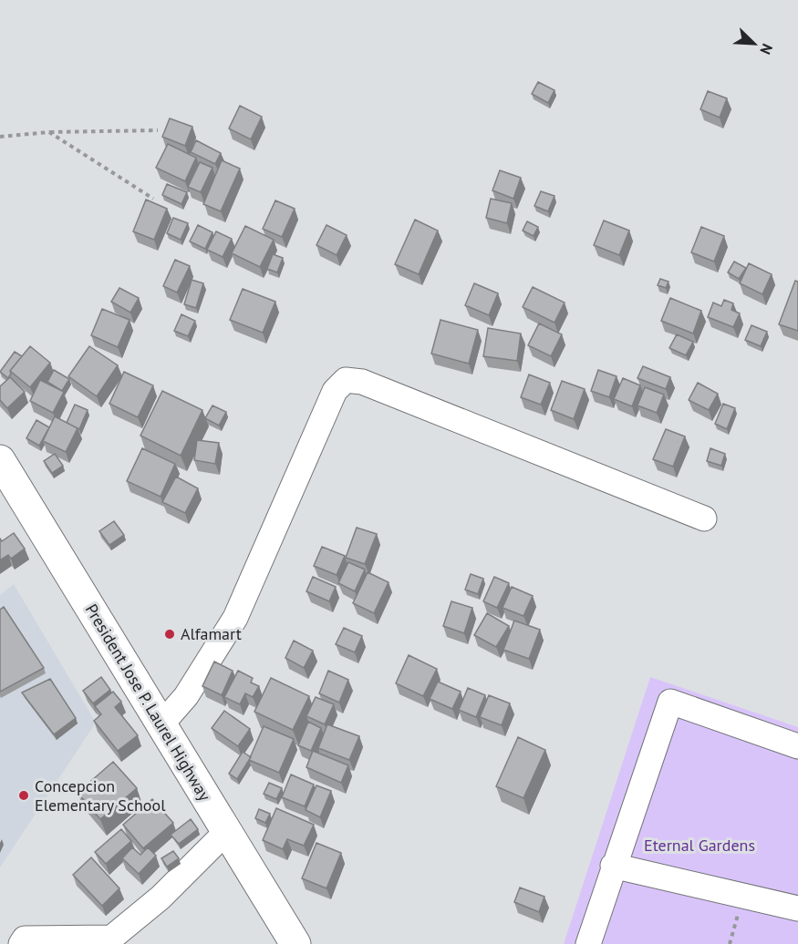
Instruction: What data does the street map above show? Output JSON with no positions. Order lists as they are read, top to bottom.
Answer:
{
  "streets": {
    "highway": ["President Jose P. Laurel Highway"]
  },
  "parks": ["Eternal Gardens"],
  "places": ["Alfamart", "Concepcion Elementary School"],
  "north": "bottom right"
}
